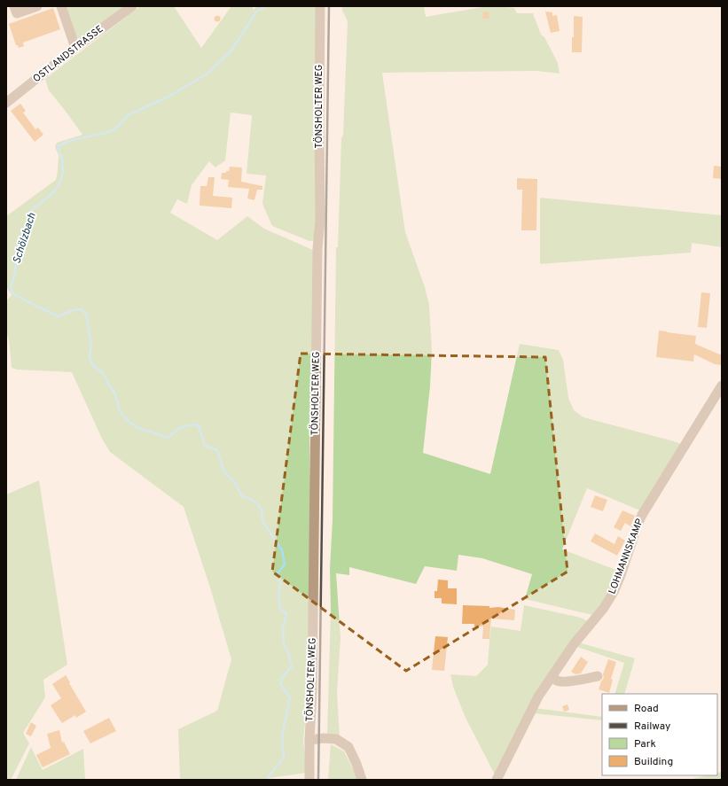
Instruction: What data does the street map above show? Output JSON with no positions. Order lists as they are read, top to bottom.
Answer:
{
  "streets": {
    "street": ["OSTLANDSTRASSE", "TÖNSHOLTER WEG", "LOHMANNSKAMP"]
  },
  "water": ["Schölzbach"],
  "legend": [
    "Road",
    "Railway",
    "Park",
    "Building"
  ]
}
